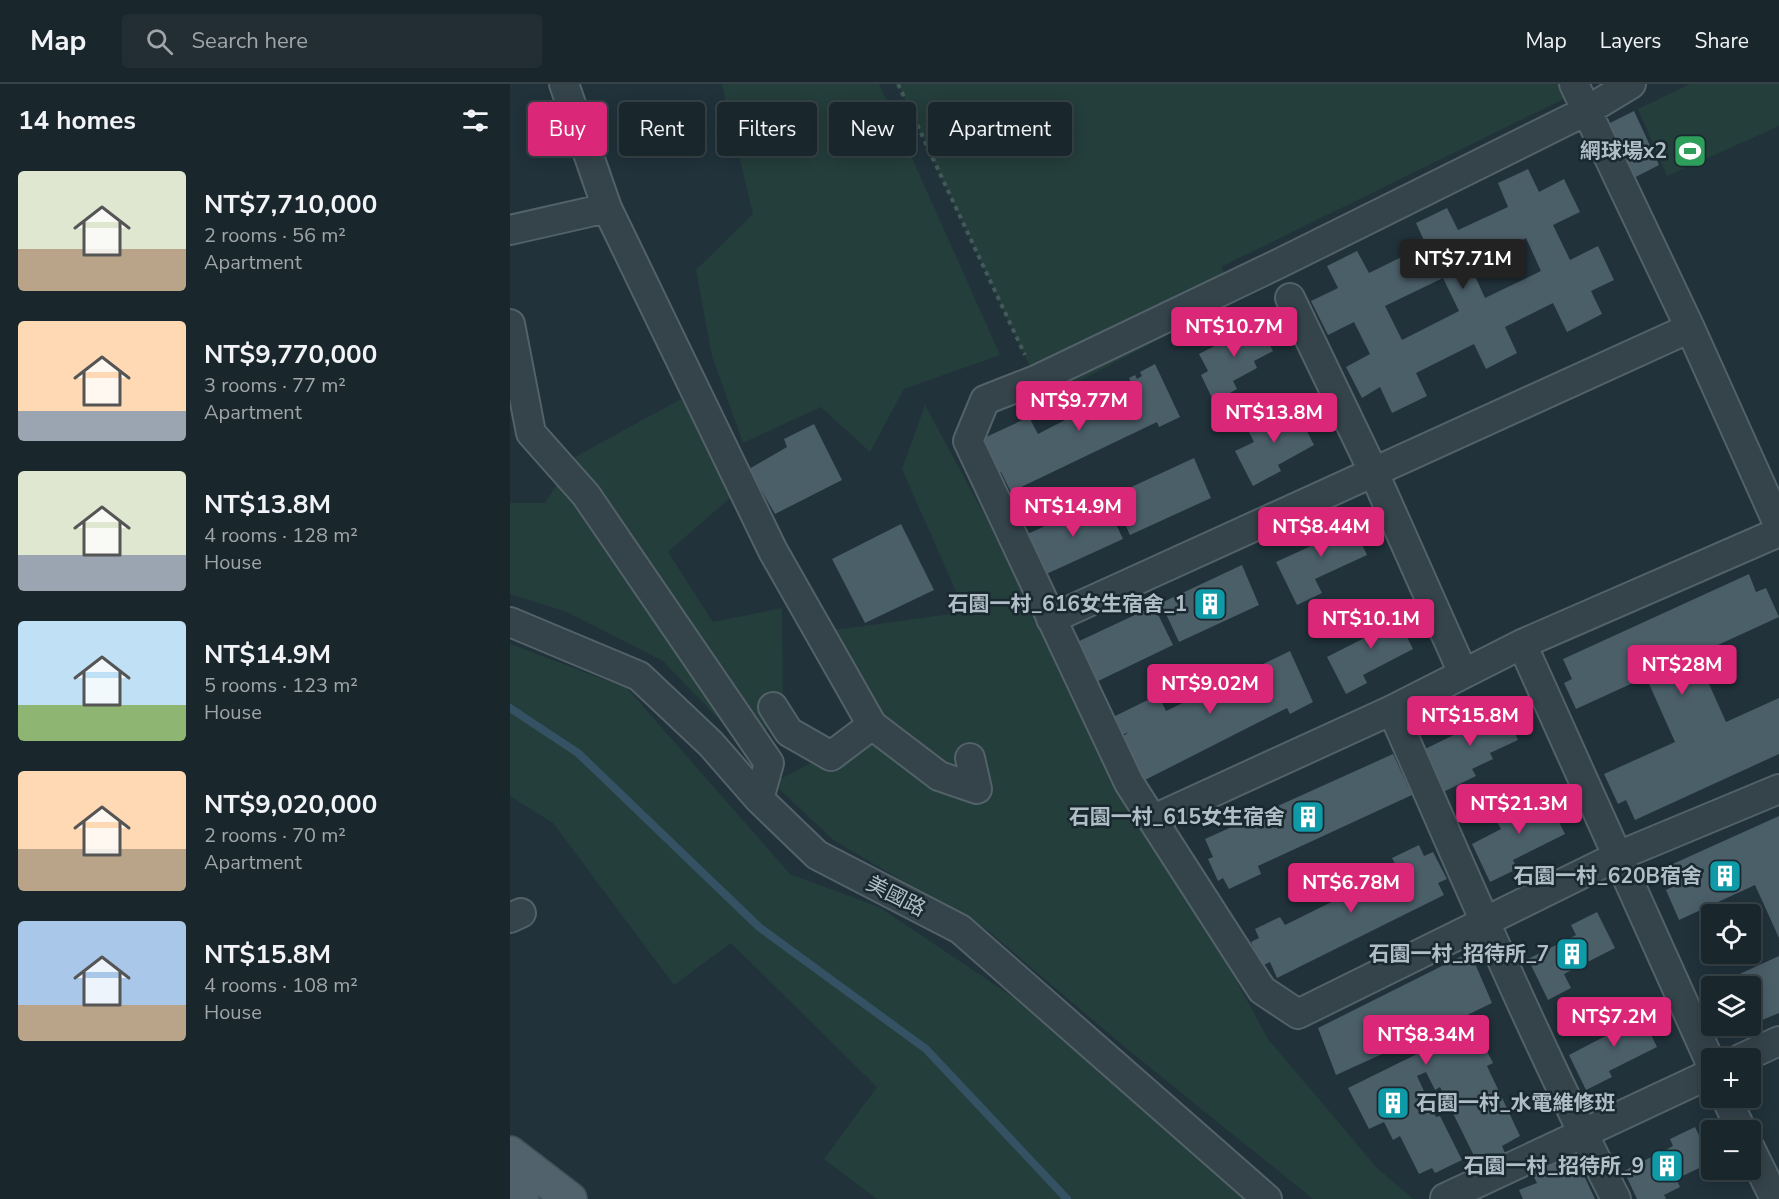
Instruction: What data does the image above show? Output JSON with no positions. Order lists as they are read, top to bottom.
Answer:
{
  "streets": {
    "street": ["美國路"]
  },
  "places": {
    "sports": ["網球場x2"],
    "building": [
      "石園一村_616女生宿舍_1",
      "石園一村_615女生宿舍",
      "石園一村_620B宿舍",
      "石園一村_招待所_7",
      "石園一村_水電維修班",
      "石園一村_招待所_9"
    ]
  },
  "page": {
    "header": "Map",
    "search": "Search here",
    "nav": ["Map", "Layers", "Share"],
    "heading": "14 homes",
    "chip": [
      "Buy",
      "Rent",
      "Filters",
      "New",
      "Apartment"
    ],
    "list": [
      {
        "name": "NT$7,710,000",
        "note": "2 rooms · 56 m² · Apartment"
      },
      {
        "name": "NT$9,770,000",
        "note": "3 rooms · 77 m² · Apartment"
      },
      {
        "name": "NT$13.8M",
        "note": "4 rooms · 128 m² · House"
      },
      {
        "name": "NT$14.9M",
        "note": "5 rooms · 123 m² · House"
      },
      {
        "name": "NT$9,020,000",
        "note": "2 rooms · 70 m² · Apartment"
      },
      {
        "name": "NT$15.8M",
        "note": "4 rooms · 108 m² · House"
      }
    ],
    "price": [
      "NT$7.71M",
      "NT$10.7M",
      "NT$9.77M",
      "NT$13.8M",
      "NT$14.9M",
      "NT$8.44M",
      "NT$10.1M",
      "NT$28M",
      "NT$9.02M",
      "NT$15.8M",
      "NT$21.3M",
      "NT$6.78M",
      "NT$7.2M",
      "NT$8.34M"
    ],
    "map_buttons": ["+", "−"]
  }
}
